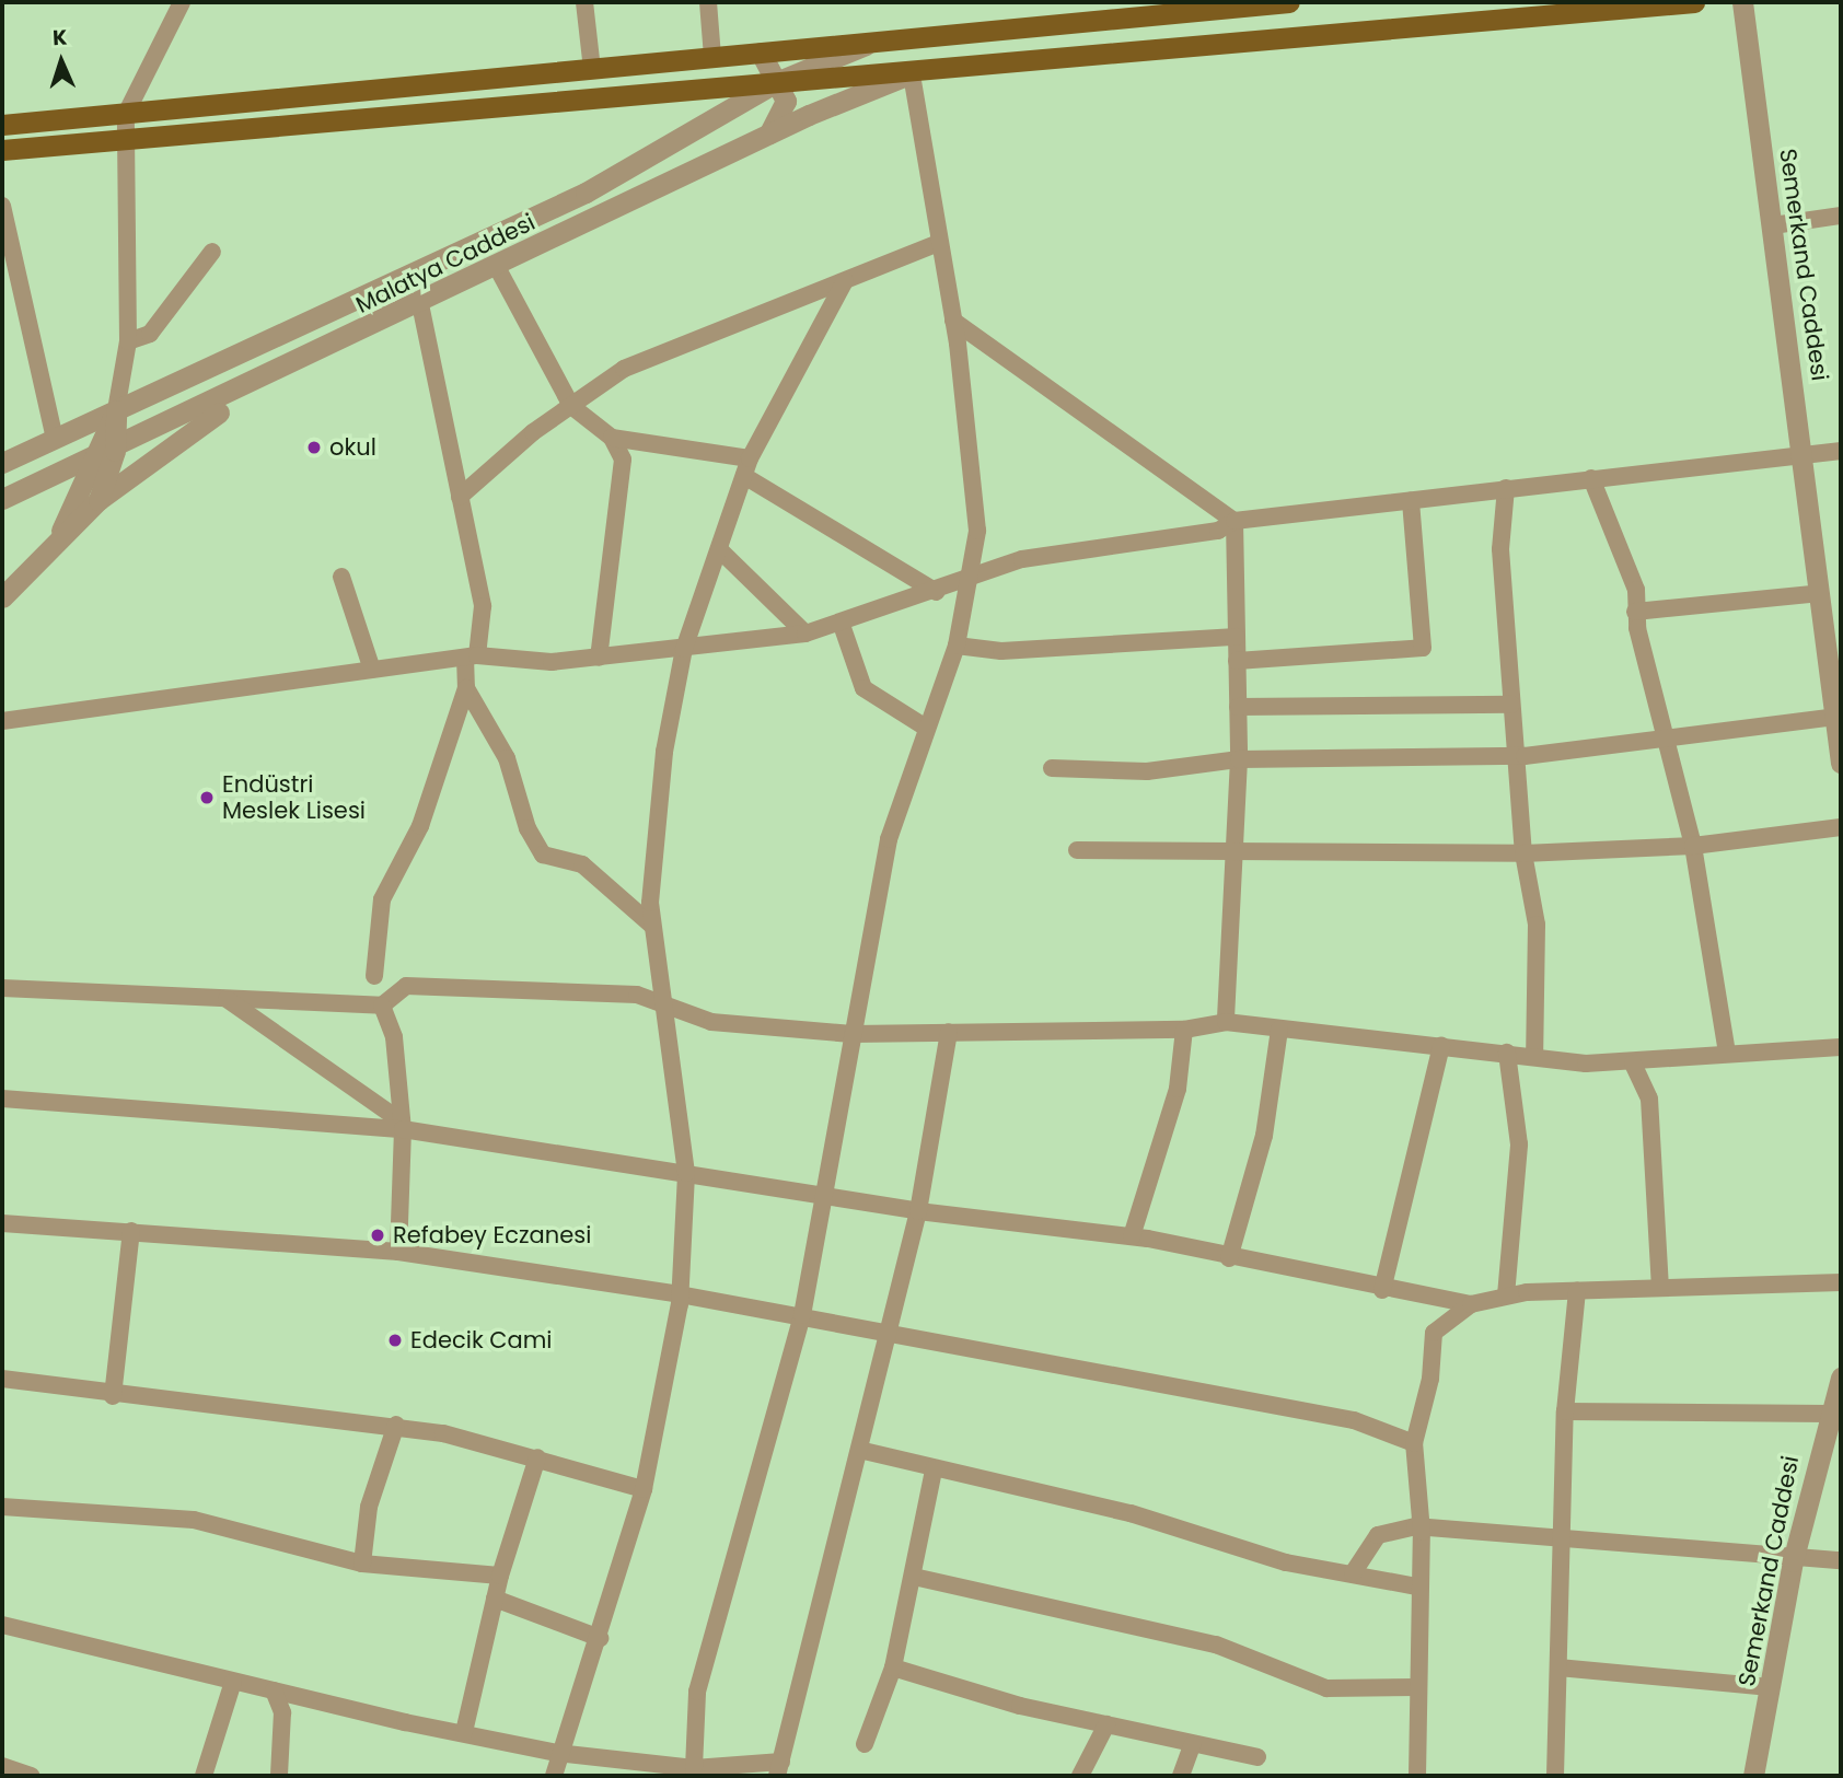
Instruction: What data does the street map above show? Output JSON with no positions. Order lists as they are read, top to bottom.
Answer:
{
  "streets": {
    "street": ["Malatya Caddesi", "Semerkand Caddesi"]
  },
  "places": [
    "okul",
    "Endüstri Meslek Lisesi",
    "Refabey Eczanesi",
    "Edecik Cami"
  ],
  "north": "top"
}
